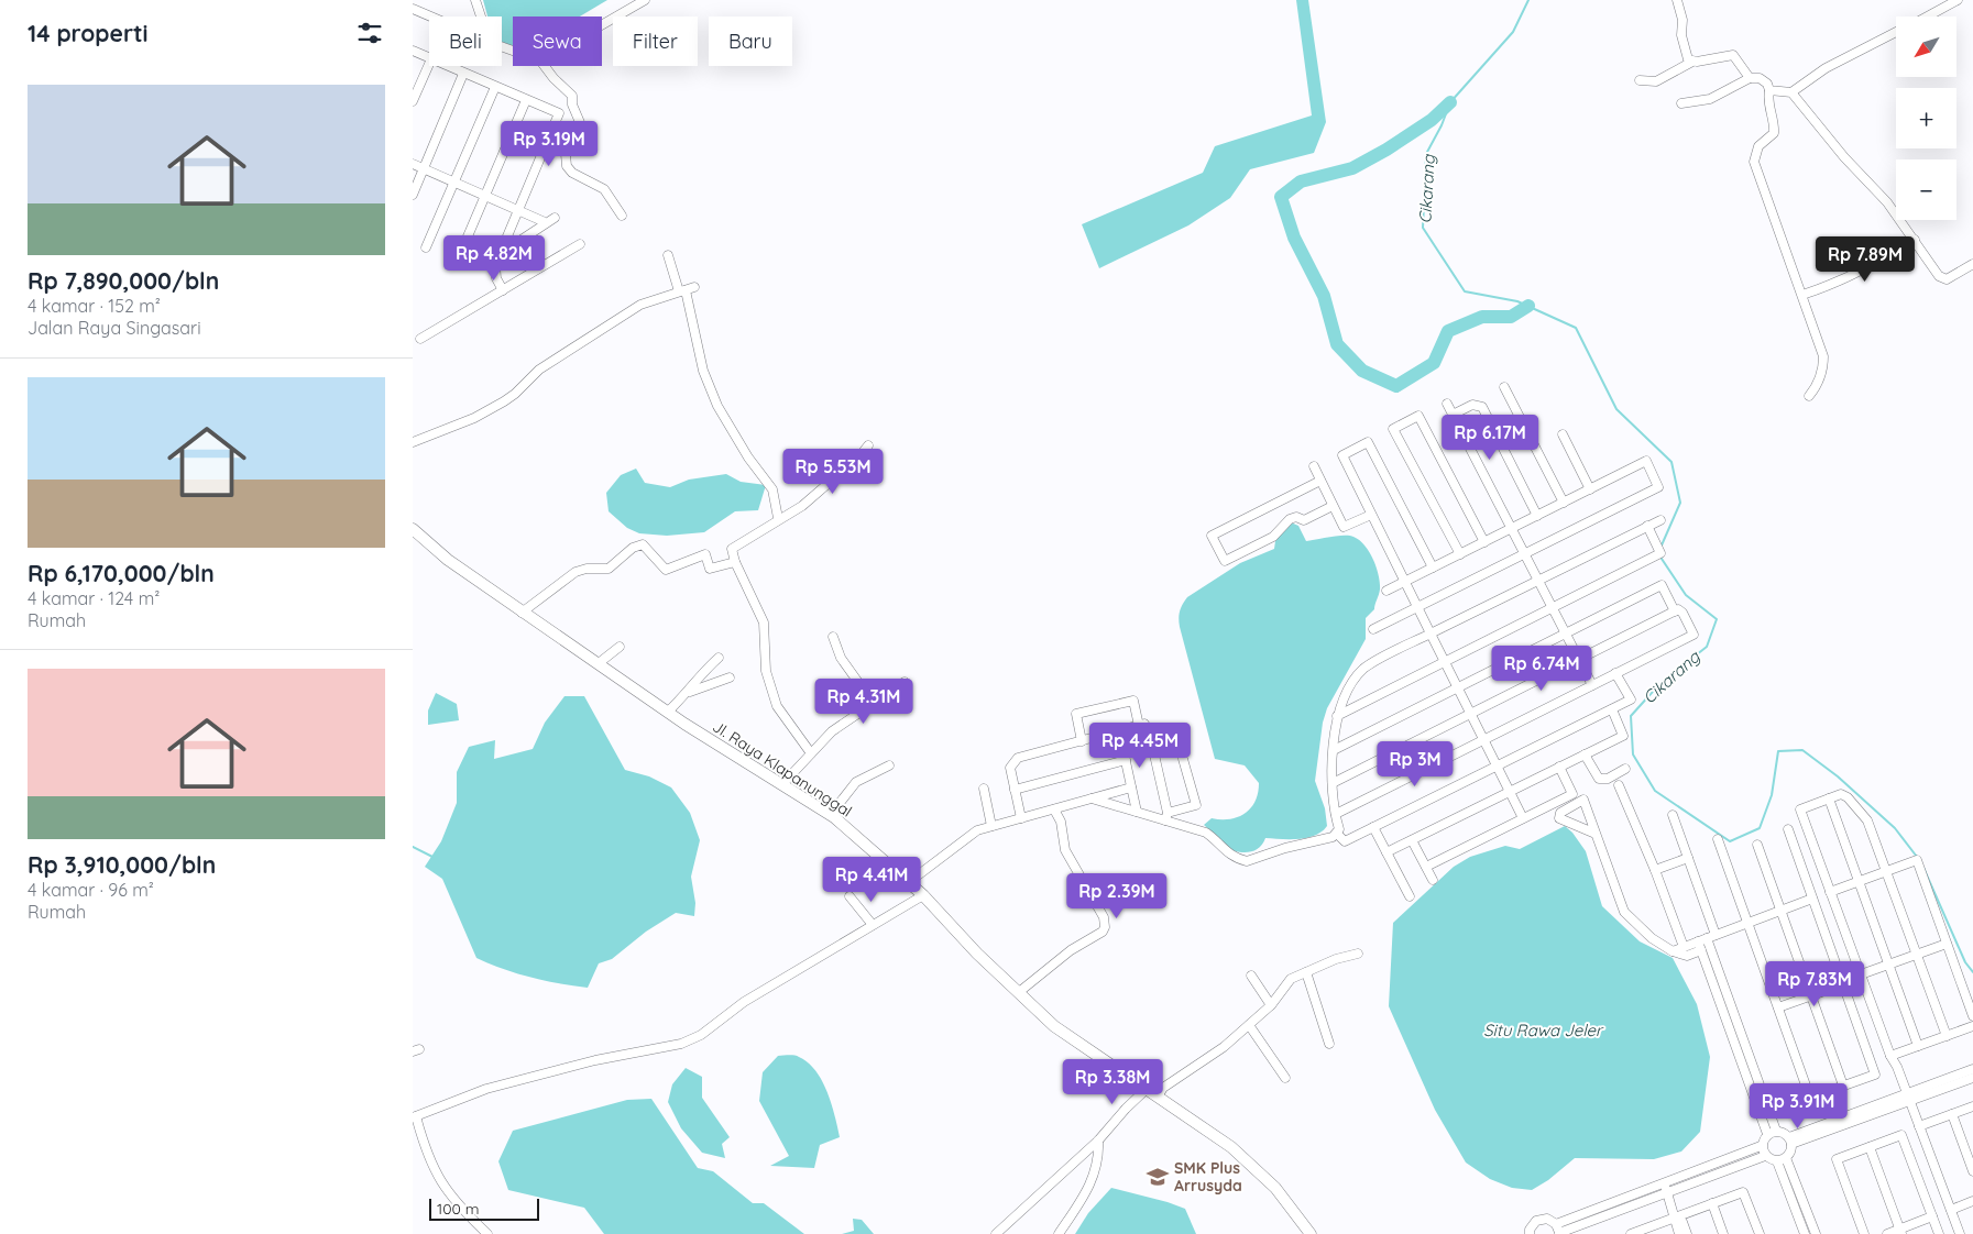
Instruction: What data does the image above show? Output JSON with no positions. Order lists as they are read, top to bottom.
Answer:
{
  "streets": {
    "street": ["Jl. Raya Klapanunggal"]
  },
  "water": ["Cikarang", "Situ Rawa Jeler"],
  "places": {
    "school or university": ["SMK Plus Arrusyda"]
  },
  "scale_bar": "100 m",
  "north": "bottom left",
  "page": {
    "heading": "14 properti",
    "map_buttons": ["+", "−"],
    "chip": [
      "Beli",
      "Sewa",
      "Filter",
      "Baru"
    ],
    "list": [
      {
        "name": "Rp 7,890,000/bln",
        "note": "4 kamar · 152 m² · Jalan Raya Singasari"
      },
      {
        "name": "Rp 6,170,000/bln",
        "note": "4 kamar · 124 m² · Rumah"
      },
      {
        "name": "Rp 3,910,000/bln",
        "note": "4 kamar · 96 m² · Rumah"
      }
    ],
    "price": [
      "Rp 3.19M",
      "Rp 4.82M",
      "Rp 7.89M",
      "Rp 6.17M",
      "Rp 5.53M",
      "Rp 6.74M",
      "Rp 4.31M",
      "Rp 4.45M",
      "Rp 3M",
      "Rp 4.41M",
      "Rp 2.39M",
      "Rp 7.83M",
      "Rp 3.38M",
      "Rp 3.91M"
    ],
    "scale": "100 m"
  }
}
